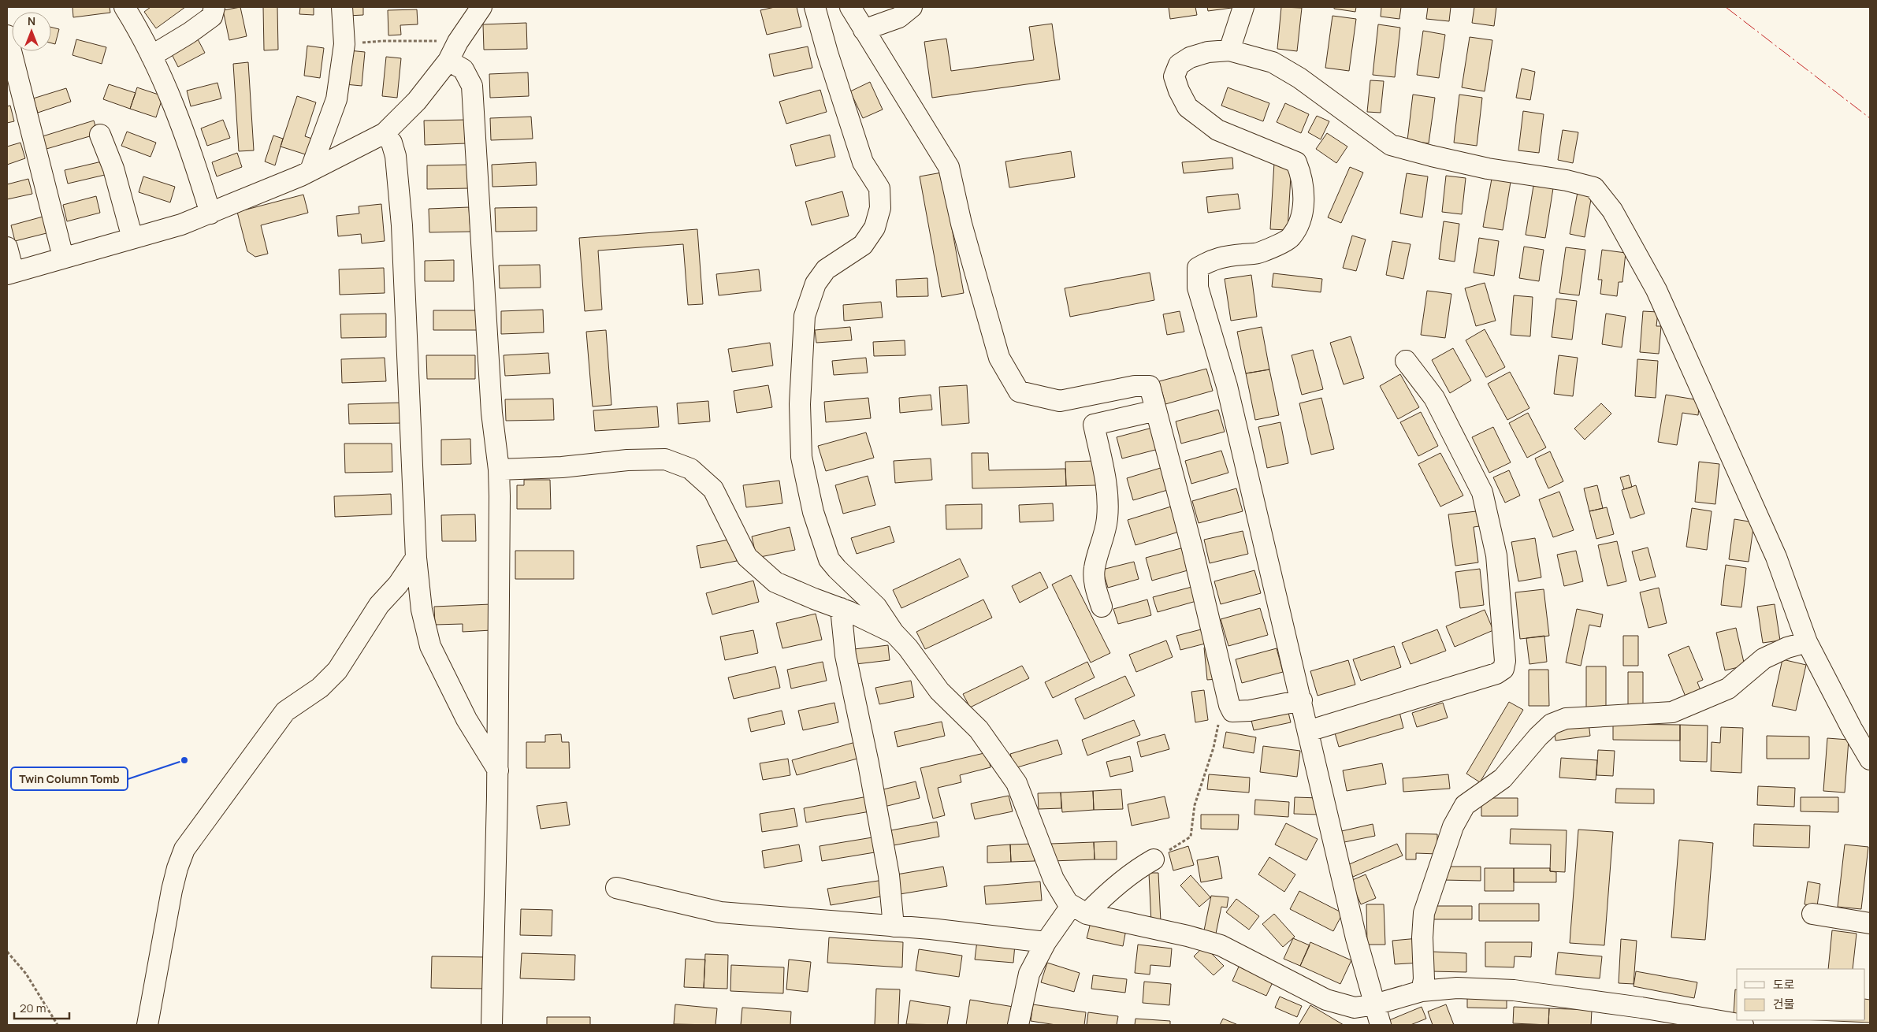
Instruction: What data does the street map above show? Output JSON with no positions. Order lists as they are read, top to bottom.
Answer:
{
  "places": ["Twin Column Tomb"],
  "legend": ["도로", "건물"],
  "scale_bar": "20 m",
  "north": "top"
}
